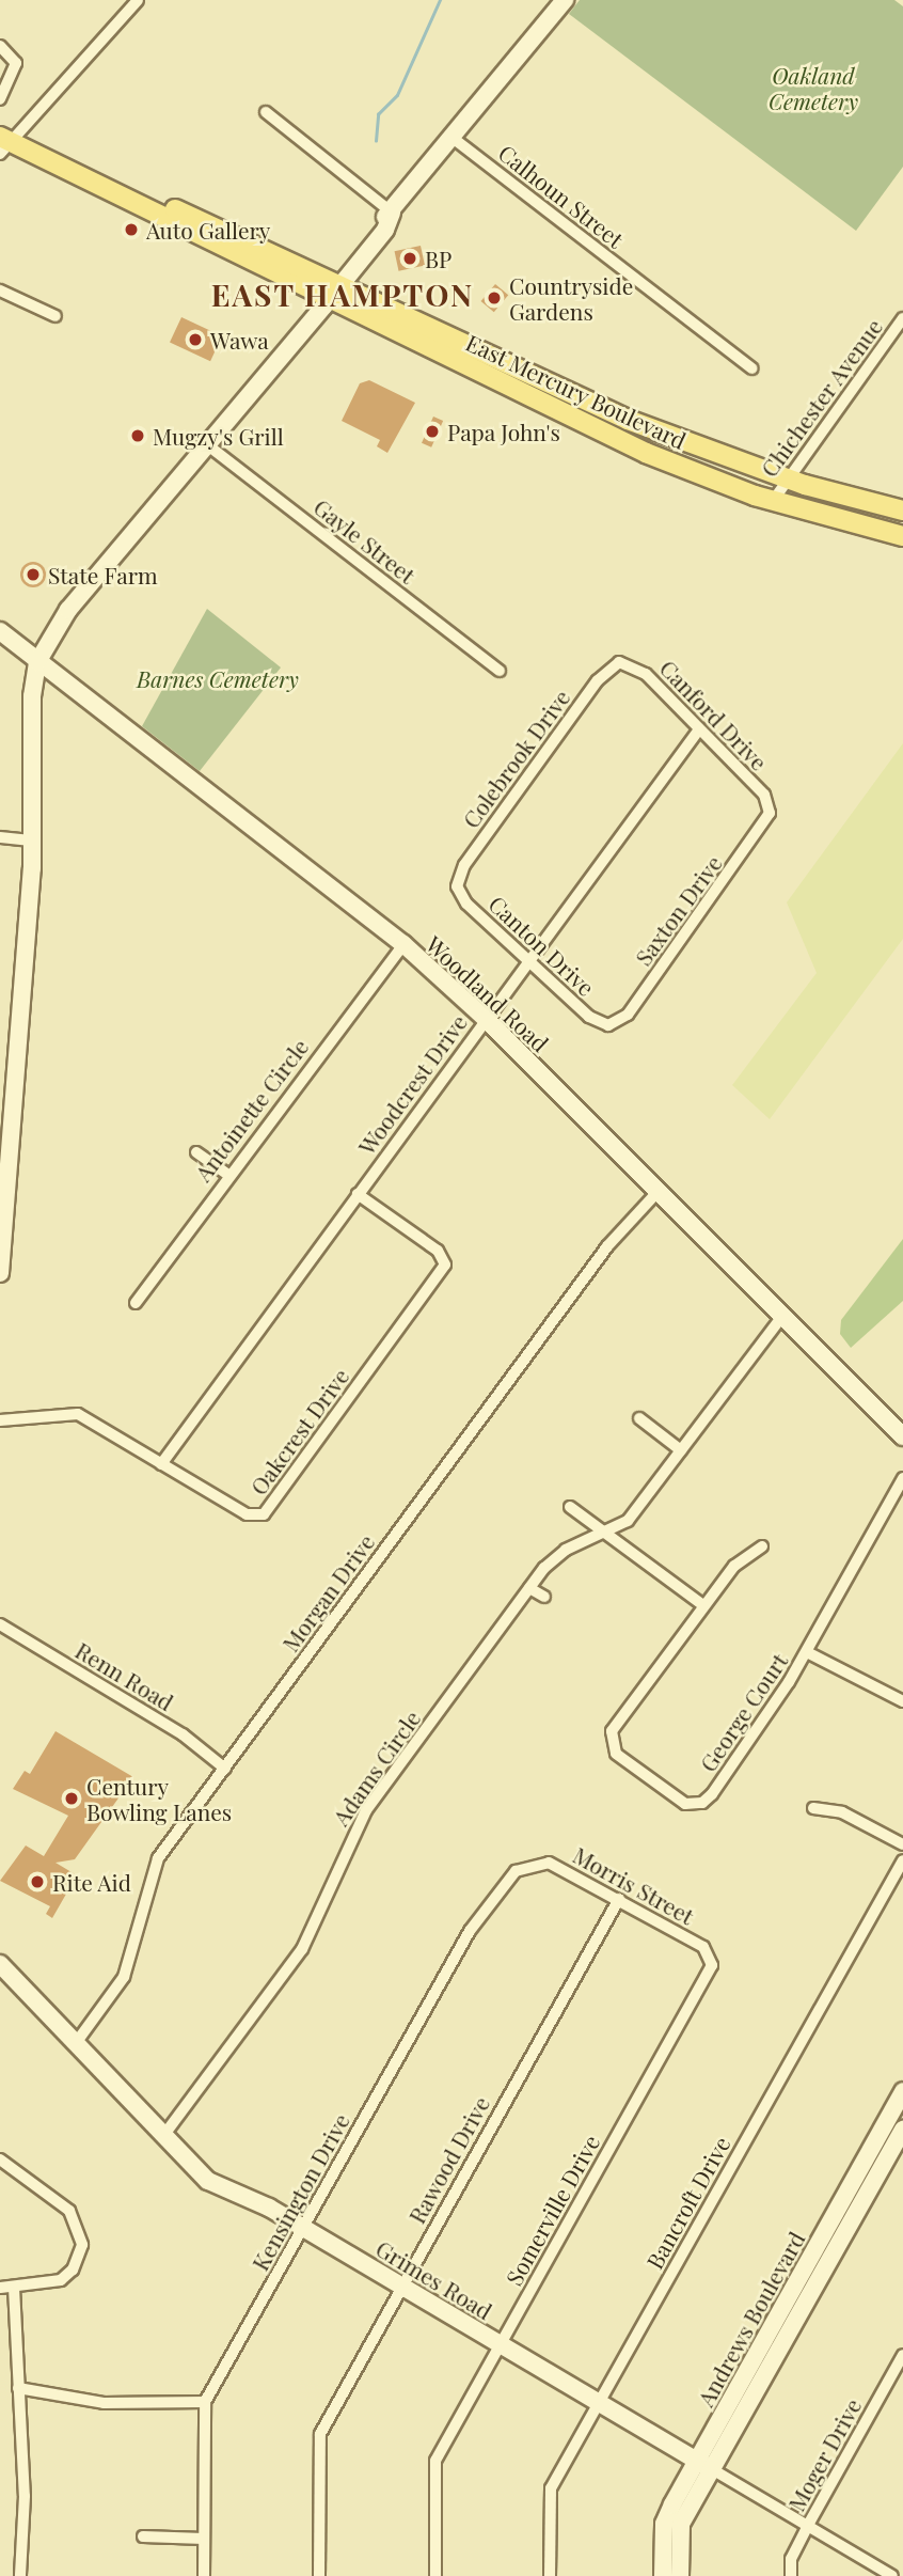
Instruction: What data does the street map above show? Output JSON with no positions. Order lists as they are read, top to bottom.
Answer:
{
  "streets": {
    "main road": [
      "East Mercury Boulevard",
      "Woodland Road",
      "Grimes Road",
      "Andrews Boulevard"
    ],
    "street": [
      "Calhoun Street",
      "Chichester Avenue",
      "Gayle Street",
      "Canford Drive",
      "Colebrook Drive",
      "Saxton Drive",
      "Canton Drive",
      "Woodcrest Drive",
      "Antoinette Circle",
      "Oakcrest Drive",
      "Morgan Drive",
      "Renn Road",
      "George Court",
      "Adams Circle",
      "Morris Street",
      "Rawood Drive",
      "Kensington Drive",
      "Bancroft Drive",
      "Somerville Drive",
      "Moger Drive"
    ]
  },
  "crossings": [
    ["East Mercury Boulevard", "Chichester Avenue"],
    ["Canford Drive", "Colebrook Drive"],
    ["Canford Drive", "Saxton Drive"],
    ["Canford Drive", "Woodcrest Drive"],
    ["Colebrook Drive", "Canton Drive"],
    ["Saxton Drive", "Canton Drive"],
    ["Canton Drive", "Woodcrest Drive"],
    ["Woodland Road", "Woodcrest Drive"],
    ["Woodland Road", "Antoinette Circle"],
    ["Woodland Road", "Morgan Drive"],
    ["Woodland Road", "Adams Circle"],
    ["Woodcrest Drive", "Oakcrest Drive"],
    ["Morgan Drive", "Renn Road"],
    ["Morgan Drive", "Grimes Road"],
    ["Adams Circle", "Grimes Road"],
    ["Morris Street", "Rawood Drive"],
    ["Morris Street", "Kensington Drive"],
    ["Morris Street", "Somerville Drive"],
    ["Rawood Drive", "Grimes Road"],
    ["Kensington Drive", "Grimes Road"],
    ["Bancroft Drive", "Grimes Road"],
    ["Somerville Drive", "Grimes Road"],
    ["Grimes Road", "Andrews Boulevard"],
    ["Grimes Road", "Moger Drive"]
  ],
  "districts": ["EAST HAMPTON"],
  "parks": ["Oakland Cemetery", "Barnes Cemetery"],
  "places": [
    "Auto Gallery",
    "BP",
    "Countryside Gardens",
    "Wawa",
    "Papa John's",
    "Mugzy's Grill",
    "State Farm",
    "Century Bowling Lanes",
    "Rite Aid"
  ]
}
